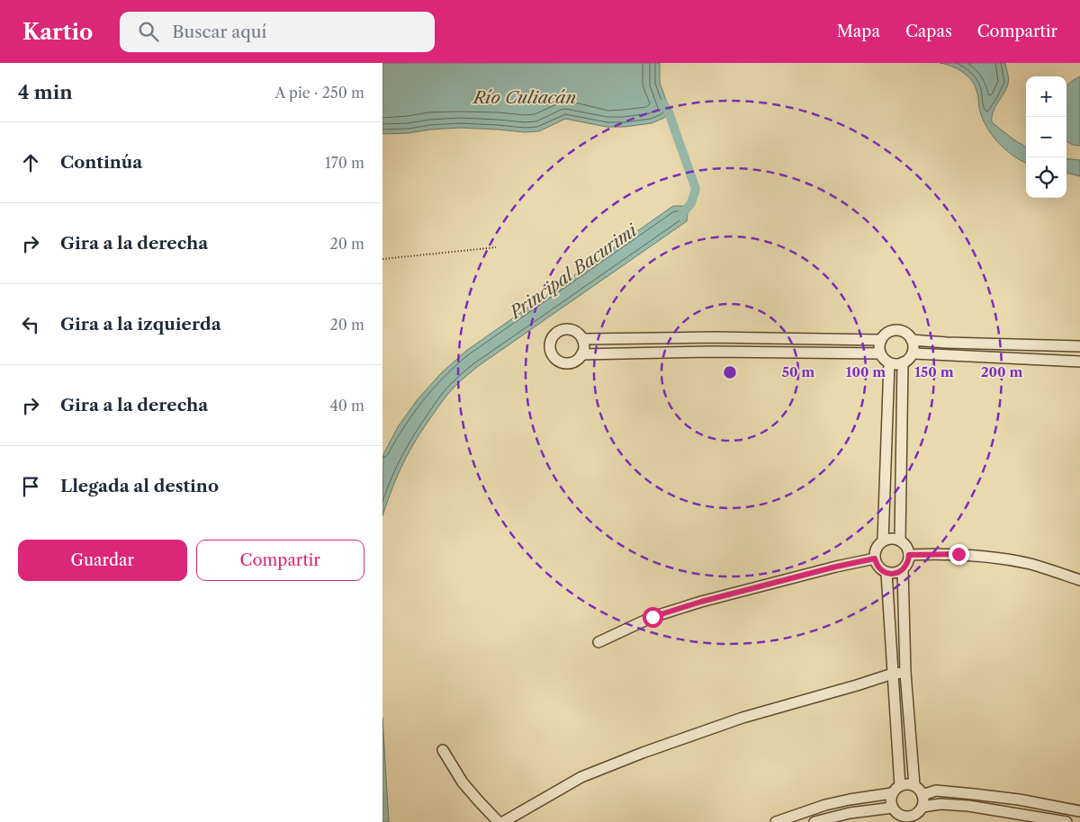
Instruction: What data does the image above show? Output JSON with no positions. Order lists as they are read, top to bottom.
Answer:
{
  "water": ["Río Culiacán", "Principal Bacurimi"],
  "page": {
    "header": "Kartio",
    "search": "Buscar aquí",
    "nav": ["Mapa", "Capas", "Compartir"],
    "heading": ["4 min", "A pie · 250 m"],
    "map_buttons": ["+", "−"],
    "list": [
      ["Continúa", "170 m"],
      ["Gira a la derecha", "20 m"],
      ["Gira a la izquierda", "20 m"],
      ["Gira a la derecha", "40 m"],
      "Llegada al destino"
    ],
    "buttons": ["Guardar", "Compartir"]
  },
  "rings": [
    "50 m",
    "100 m",
    "150 m",
    "200 m"
  ]
}
